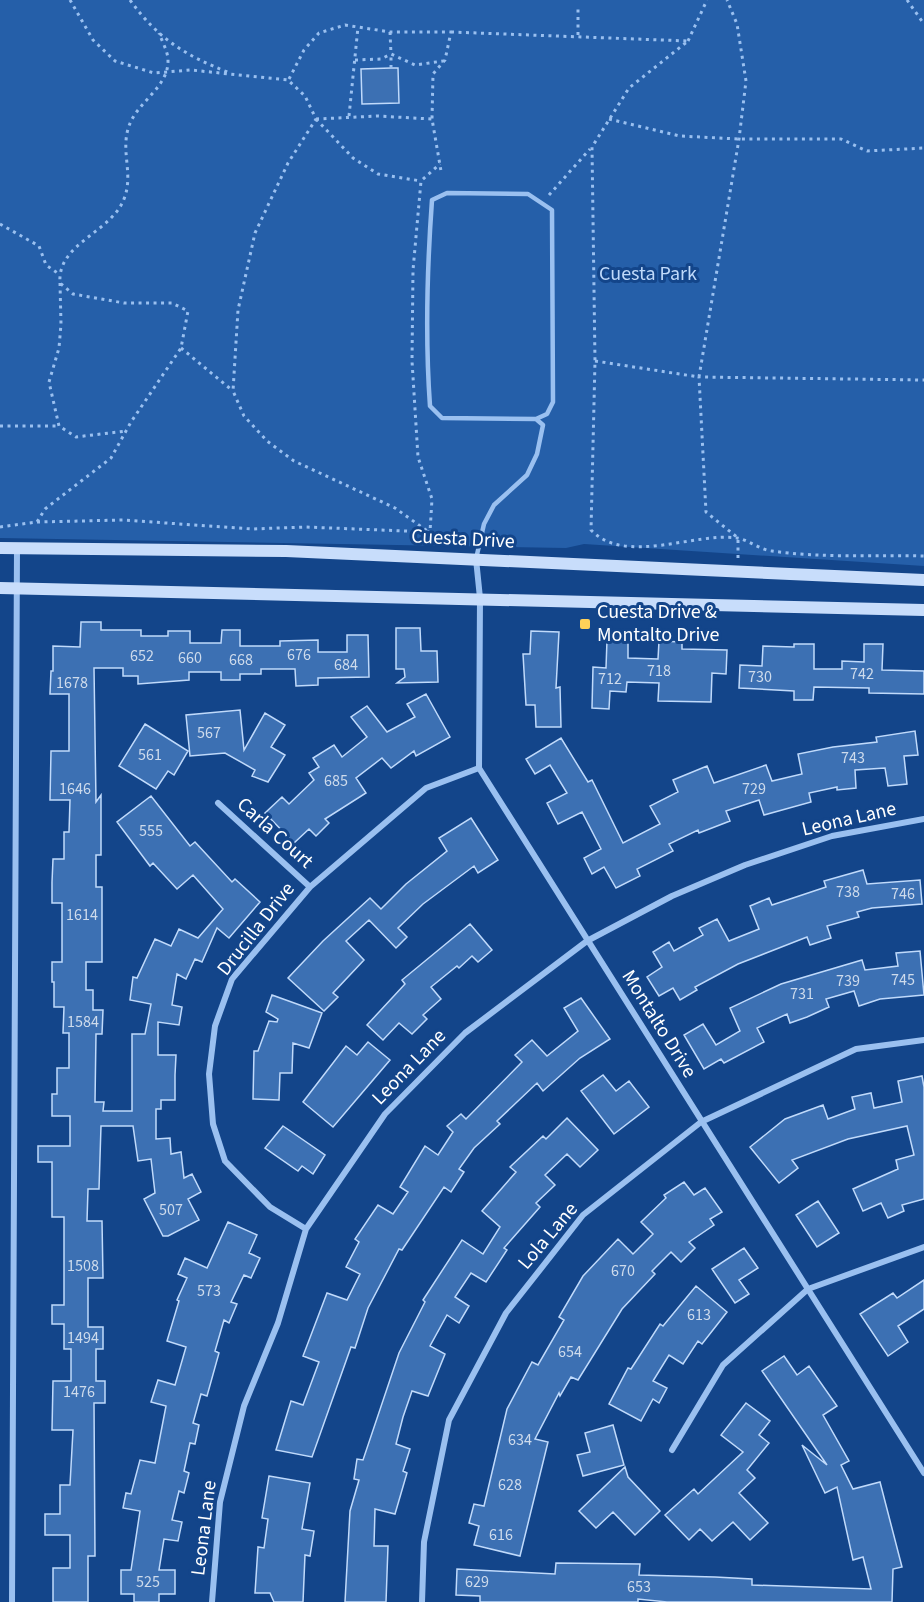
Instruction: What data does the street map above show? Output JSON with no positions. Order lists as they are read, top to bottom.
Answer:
{
  "streets": {
    "main road": ["Cuesta Drive"],
    "street": [
      "Leona Lane",
      "Carla Court",
      "Drucilla Drive",
      "Montalto Drive",
      "Lola Lane"
    ]
  },
  "crossings": [
    ["Leona Lane", "Drucilla Drive"],
    ["Leona Lane", "Montalto Drive"],
    ["Carla Court", "Drucilla Drive"],
    ["Drucilla Drive", "Montalto Drive"],
    ["Montalto Drive", "Lola Lane"]
  ],
  "parks": ["Cuesta Park"],
  "places": {
    "transit": ["Cuesta Drive & Montalto Drive"]
  },
  "house_numbers": [
    "676",
    "652",
    "660",
    "668",
    "684",
    "718",
    "742",
    "730",
    "712",
    "1678",
    "567",
    "561",
    "743",
    "685",
    "1646",
    "729",
    "555",
    "738",
    "746",
    "1614",
    "745",
    "739",
    "731",
    "1584",
    "507",
    "1508",
    "670",
    "573",
    "613",
    "1494",
    "654",
    "1476",
    "634",
    "628",
    "616",
    "525",
    "629",
    "653"
  ]
}
